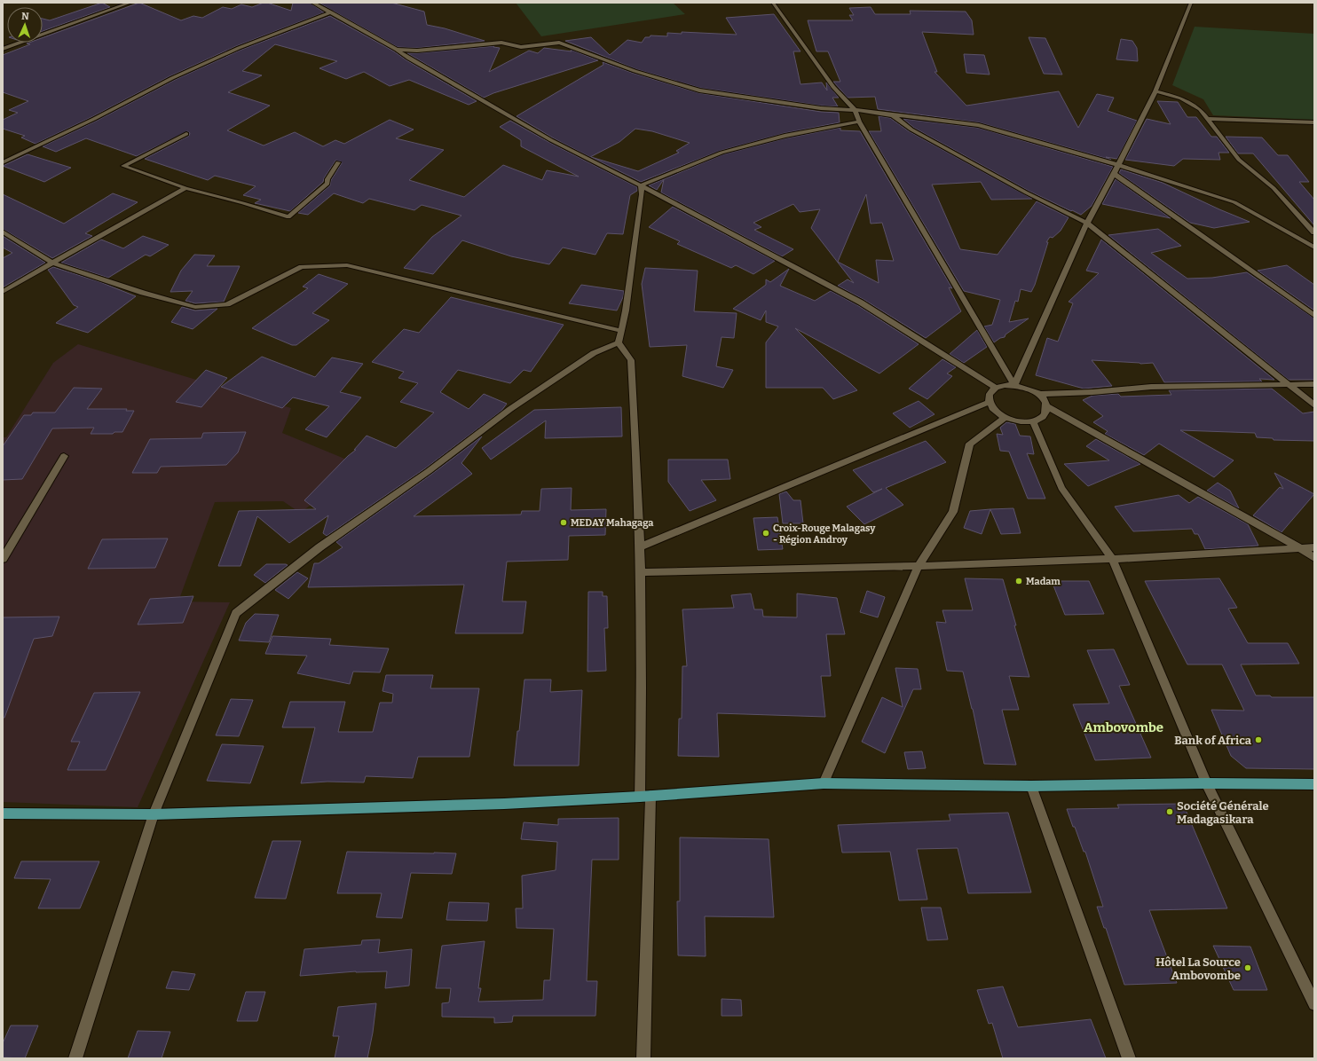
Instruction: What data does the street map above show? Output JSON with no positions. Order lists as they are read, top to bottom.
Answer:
{
  "districts": ["Ambovombe"],
  "places": [
    "MEDAY Mahagaga",
    "Croix-Rouge Malagasy - Région Androy",
    "Madam",
    "Bank of Africa",
    "Société Générale Madagasikara",
    "Hôtel La Source Ambovombe"
  ],
  "north": "top"
}
